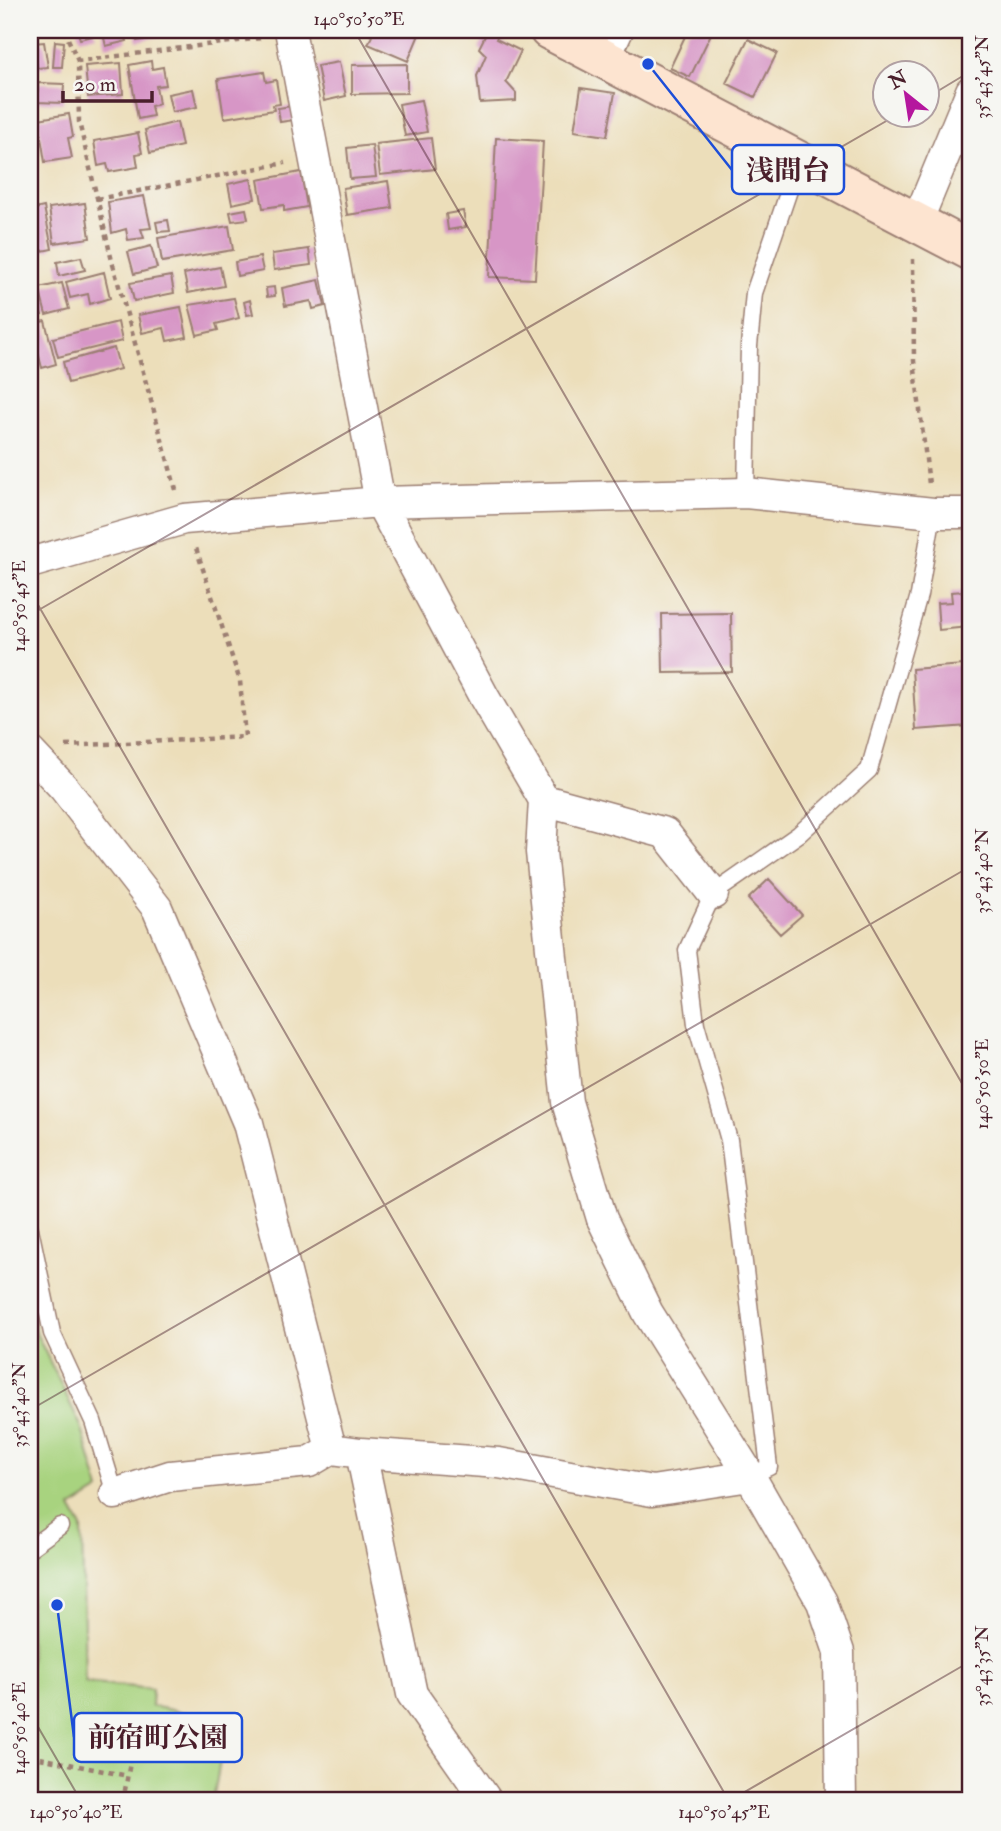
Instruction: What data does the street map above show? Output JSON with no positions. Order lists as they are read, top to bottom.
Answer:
{
  "places": ["浅間台", "前宿町公園"],
  "scale_bar": "20 m",
  "north": "top left",
  "coordinates": [
    "140°50'50\"E",
    "35°43'45\"N",
    "140°50'45\"E",
    "35°43'40\"N",
    "35°43'35\"N",
    "140°50'40\"E"
  ]
}
